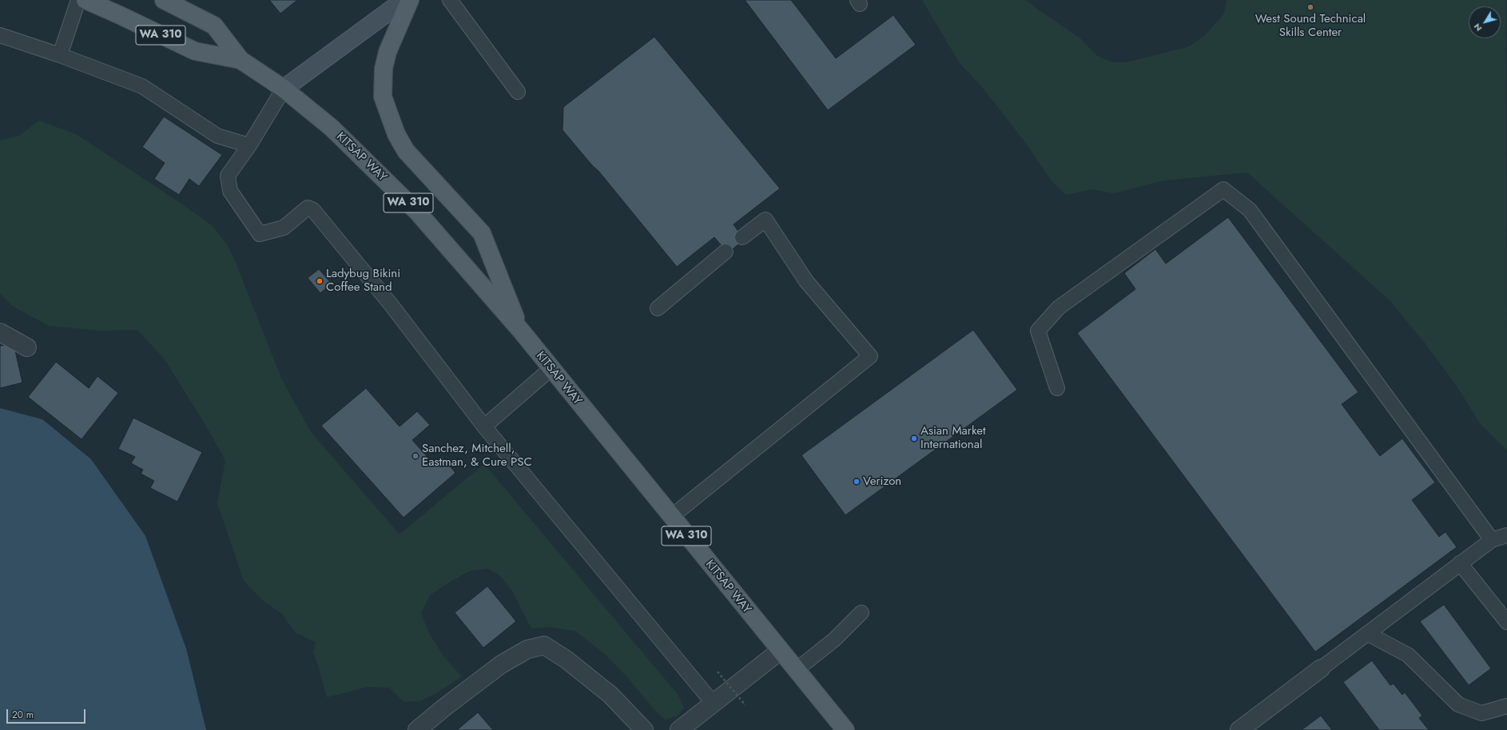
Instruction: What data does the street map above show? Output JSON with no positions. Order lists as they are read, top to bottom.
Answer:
{
  "streets": {
    "main road": ["WA 310", "KITSAP WAY"]
  },
  "places": [
    "West Sound Technical Skills Center",
    "Ladybug Bikini Coffee Stand",
    "Asian Market International",
    "Sanchez, Mitchell, Eastman, & Cure PSC",
    "Verizon"
  ],
  "scale_bar": "20 m",
  "north": "bottom left"
}
